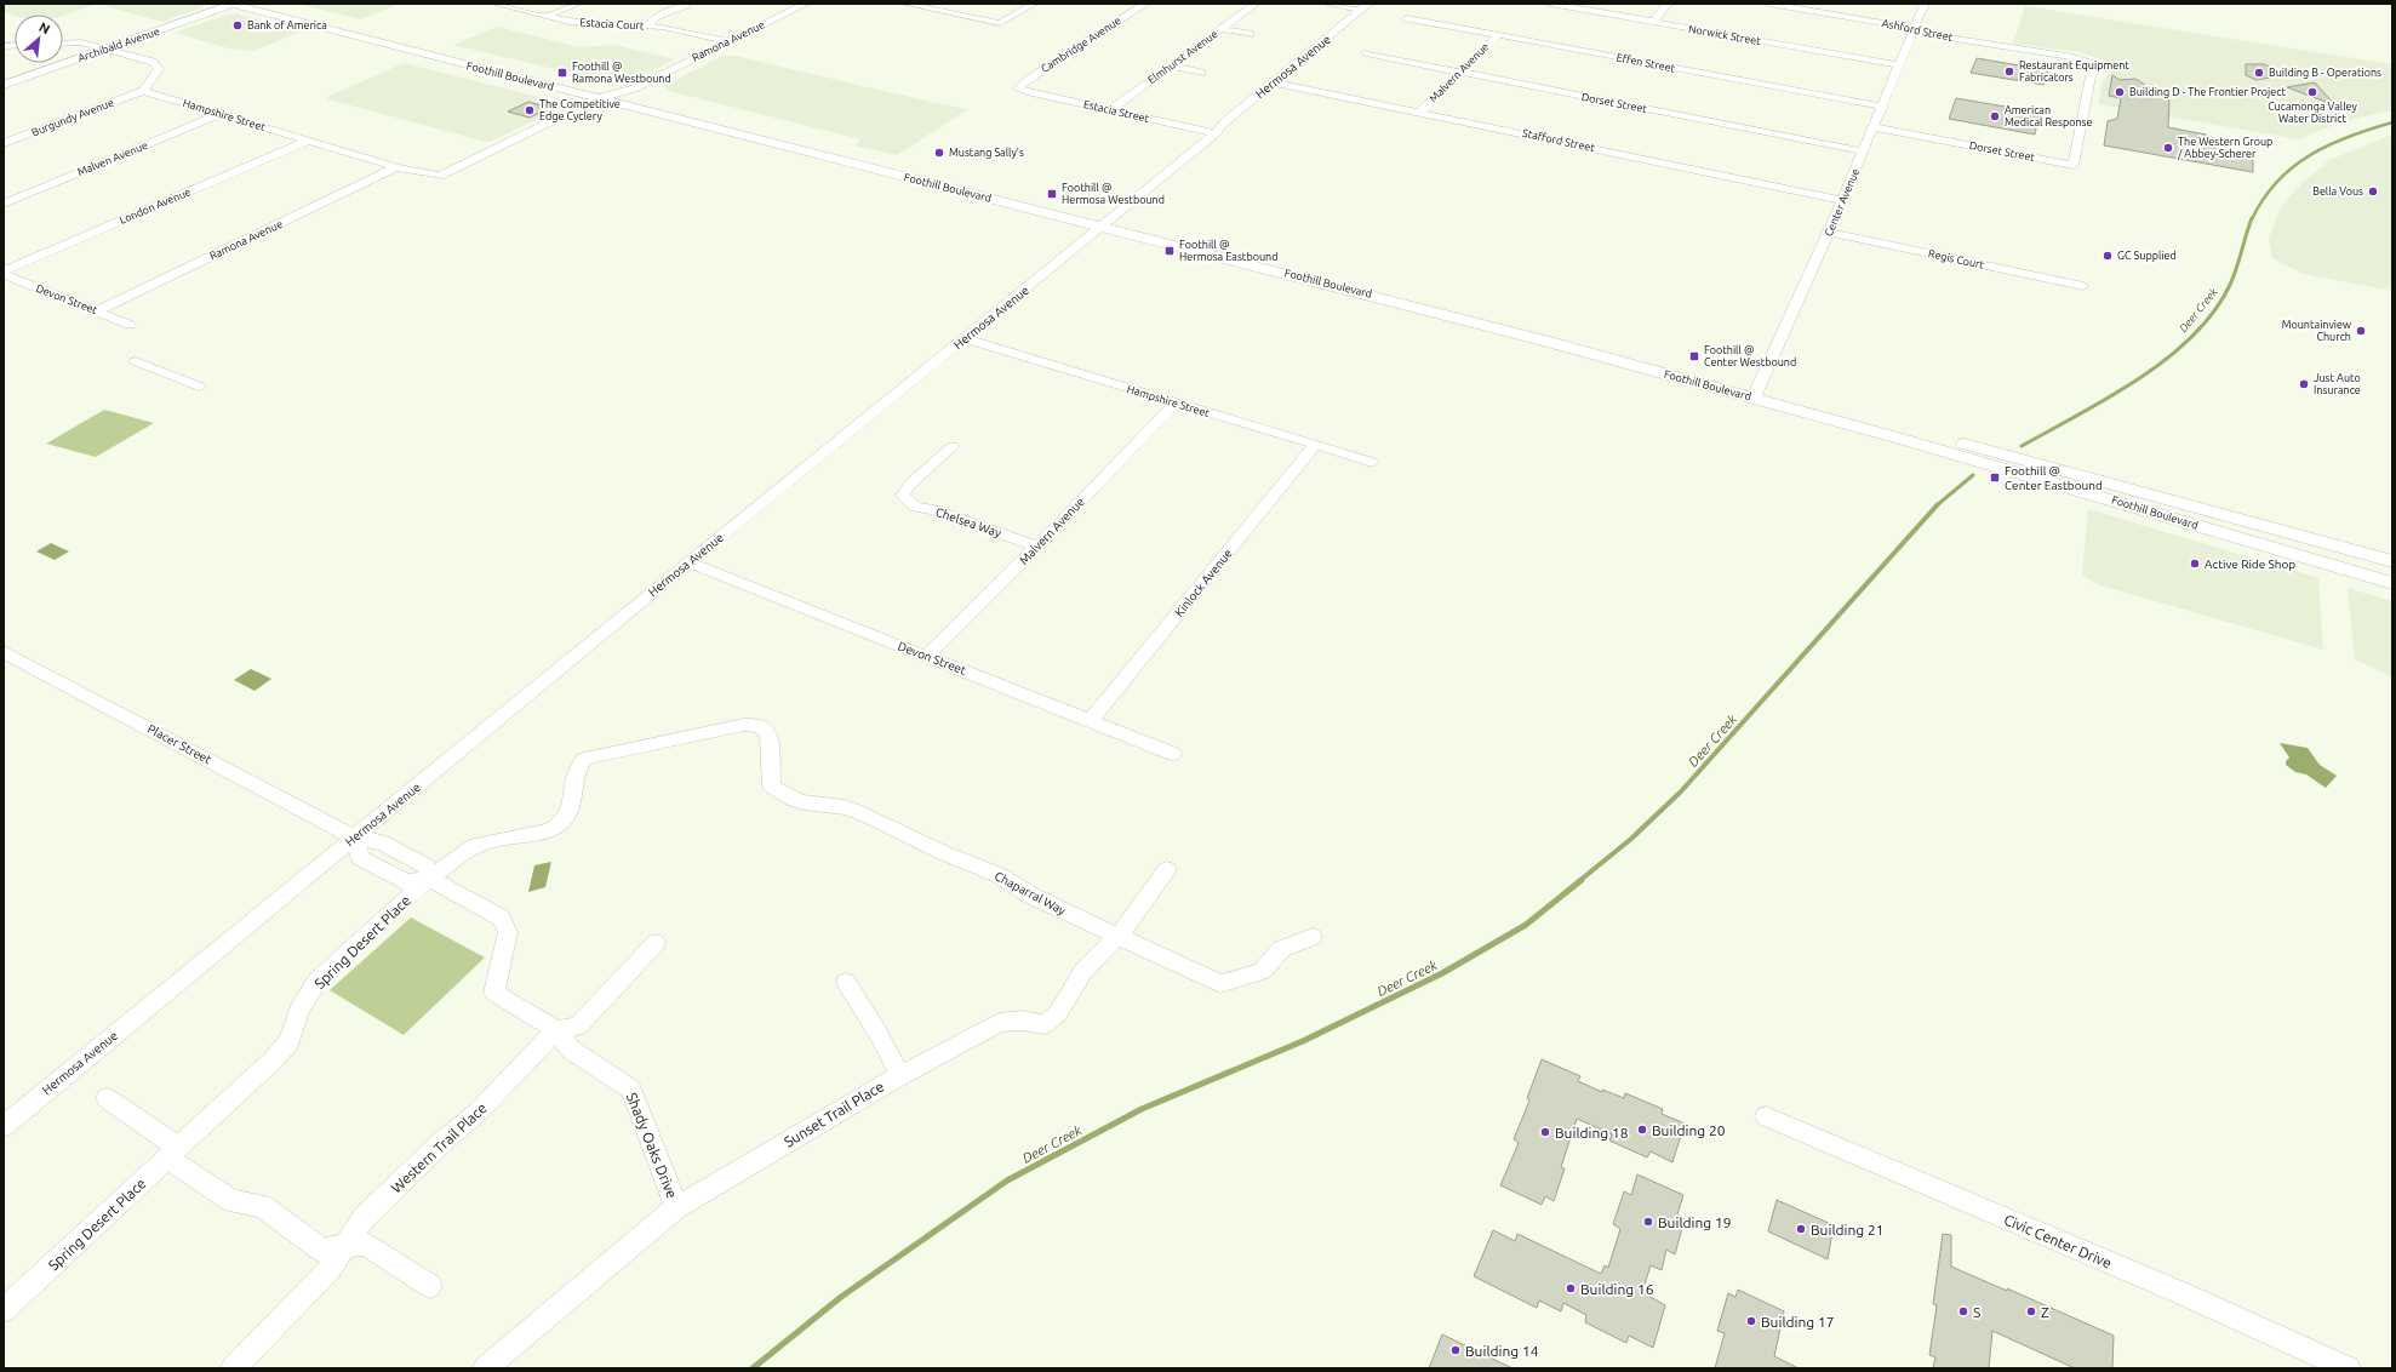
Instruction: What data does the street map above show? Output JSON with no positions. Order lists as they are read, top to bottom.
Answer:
{
  "streets": {
    "main road": ["Archibald Avenue", "Foothill Boulevard"],
    "street": [
      "Estacia Court",
      "Ashford Street",
      "Norwick Street",
      "Ramona Avenue",
      "Cambridge Avenue",
      "Elmhurst Avenue",
      "Effen Street",
      "Hermosa Avenue",
      "Malvern Avenue",
      "Dorset Street",
      "Estacia Street",
      "Hampshire Street",
      "Burgundy Avenue",
      "Stafford Street",
      "Malven Avenue",
      "Center Avenue",
      "London Avenue",
      "Regis Court",
      "Devon Street",
      "Chelsea Way",
      "Kinlock Avenue",
      "Placer Street",
      "Chaparral Way",
      "Spring Desert Place",
      "Sunset Trail Place",
      "Shady Oaks Drive",
      "Western Trail Place",
      "Civic Center Drive"
    ]
  },
  "crossings": [
    ["Estacia Court", "Ramona Avenue"],
    ["Ashford Street", "Dorset Street"],
    ["Ashford Street", "Center Avenue"],
    ["Norwick Street", "Center Avenue"],
    ["Ramona Avenue", "Foothill Boulevard"],
    ["Ramona Avenue", "Hampshire Street"],
    ["Ramona Avenue", "Devon Street"],
    ["Archibald Avenue", "Foothill Boulevard"],
    ["Cambridge Avenue", "Estacia Street"],
    ["Elmhurst Avenue", "Estacia Street"],
    ["Effen Street", "Malvern Avenue"],
    ["Effen Street", "Center Avenue"],
    ["Hermosa Avenue", "Foothill Boulevard"],
    ["Hermosa Avenue", "Estacia Street"],
    ["Hermosa Avenue", "Hampshire Street"],
    ["Hermosa Avenue", "Stafford Street"],
    ["Hermosa Avenue", "Devon Street"],
    ["Hermosa Avenue", "Placer Street"],
    ["Malvern Avenue", "Dorset Street"],
    ["Malvern Avenue", "Hampshire Street"],
    ["Malvern Avenue", "Stafford Street"],
    ["Malvern Avenue", "Devon Street"],
    ["Malvern Avenue", "Chelsea Way"],
    ["Foothill Boulevard", "Center Avenue"],
    ["Dorset Street", "Center Avenue"],
    ["Hampshire Street", "Burgundy Avenue"],
    ["Hampshire Street", "Malven Avenue"],
    ["Hampshire Street", "London Avenue"],
    ["Hampshire Street", "Kinlock Avenue"],
    ["Stafford Street", "Center Avenue"],
    ["Center Avenue", "Regis Court"],
    ["London Avenue", "Devon Street"],
    ["Devon Street", "Kinlock Avenue"],
    ["Chaparral Way", "Spring Desert Place"],
    ["Chaparral Way", "Sunset Trail Place"],
    ["Spring Desert Place", "Shady Oaks Drive"],
    ["Sunset Trail Place", "Shady Oaks Drive"],
    ["Shady Oaks Drive", "Western Trail Place"]
  ],
  "water": ["Deer Creek"],
  "places": {
    "other": [
      "Bank of America",
      "Restaurant Equipment Fabricators",
      "Building B - Operations",
      "Building D - The Frontier Project",
      "Cucamonga Valley Water District",
      "The Competitive Edge Cyclery",
      "American Medical Response",
      "The Western Group / Abbey-Scherer",
      "Mustang Sally's",
      "Bella Vous",
      "GC Supplied",
      "Mountainview Church",
      "Just Auto Insurance",
      "Active Ride Shop",
      "Building 20",
      "Building 18",
      "Building 19",
      "Building 21",
      "Building 16",
      "S",
      "Z",
      "Building 17",
      "Building 14"
    ],
    "transit": [
      "Foothill @ Ramona Westbound",
      "Foothill @ Hermosa Westbound",
      "Foothill @ Hermosa Eastbound",
      "Foothill @ Center Westbound",
      "Foothill @ Center Eastbound"
    ]
  },
  "north": "top right"
}
